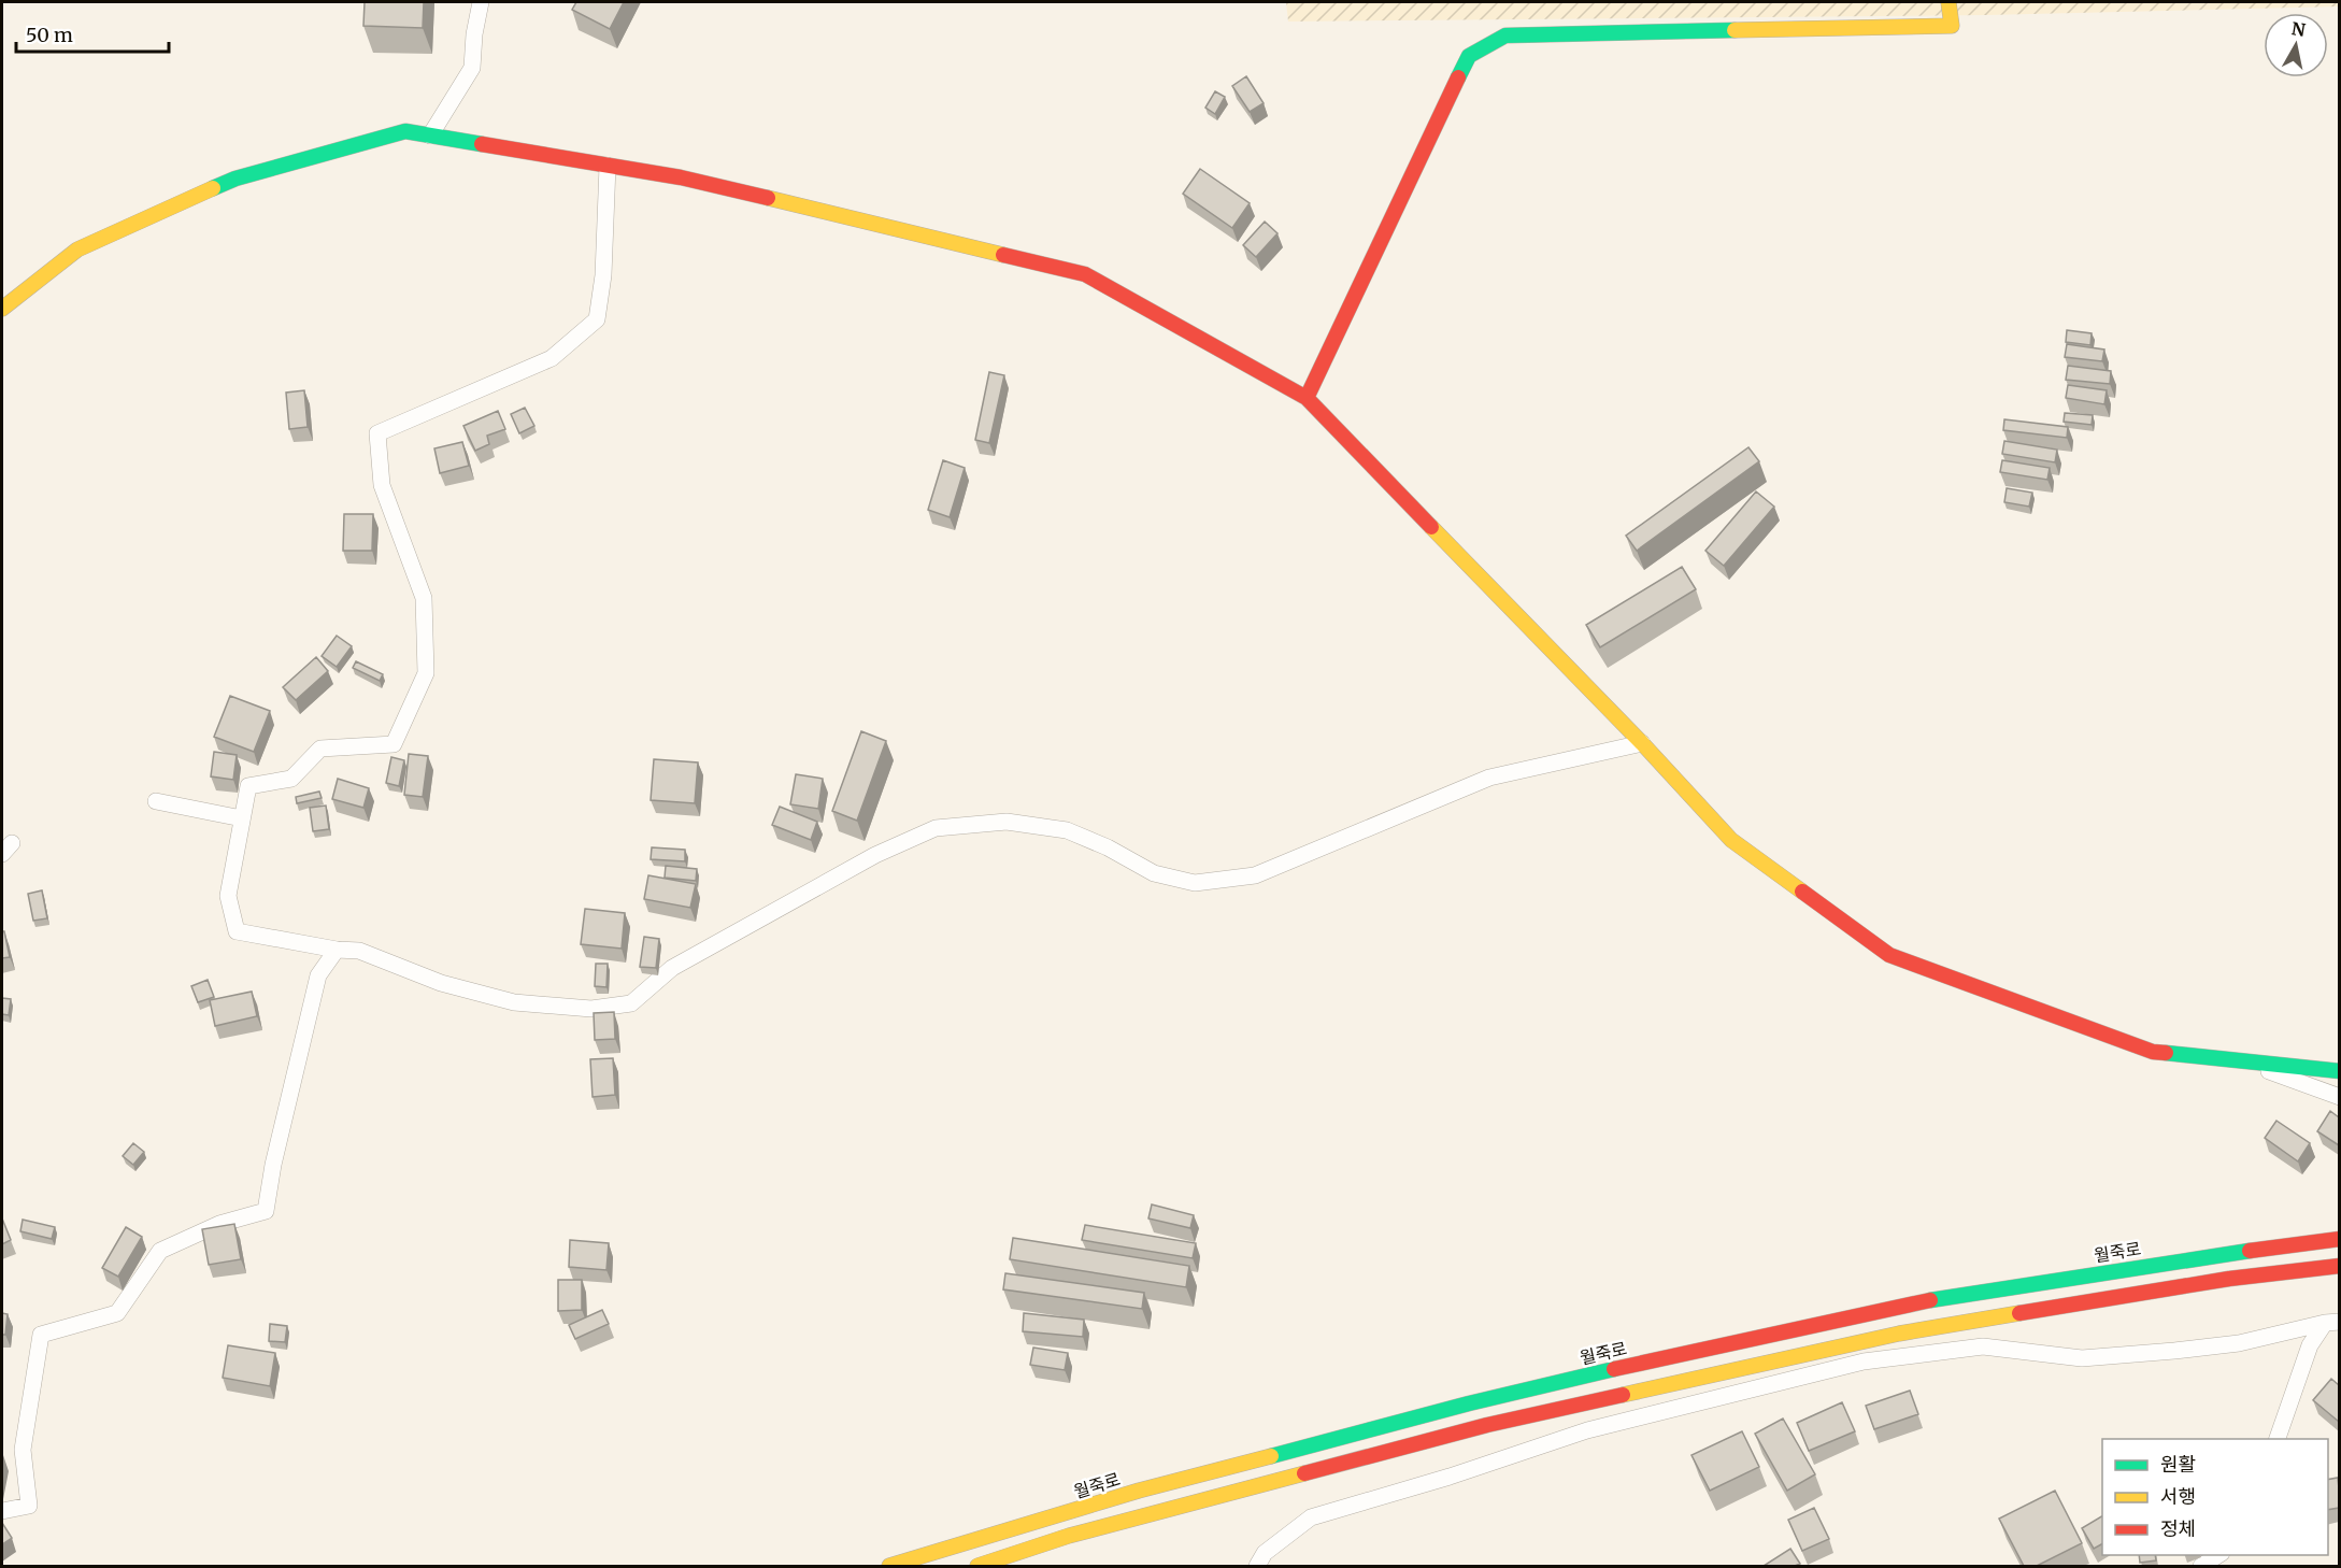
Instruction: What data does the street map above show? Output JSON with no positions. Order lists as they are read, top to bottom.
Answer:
{
  "streets": {
    "street": ["월죽로"]
  },
  "legend": ["원활", "서행", "정체"],
  "scale_bar": "50 m",
  "north": "top"
}
